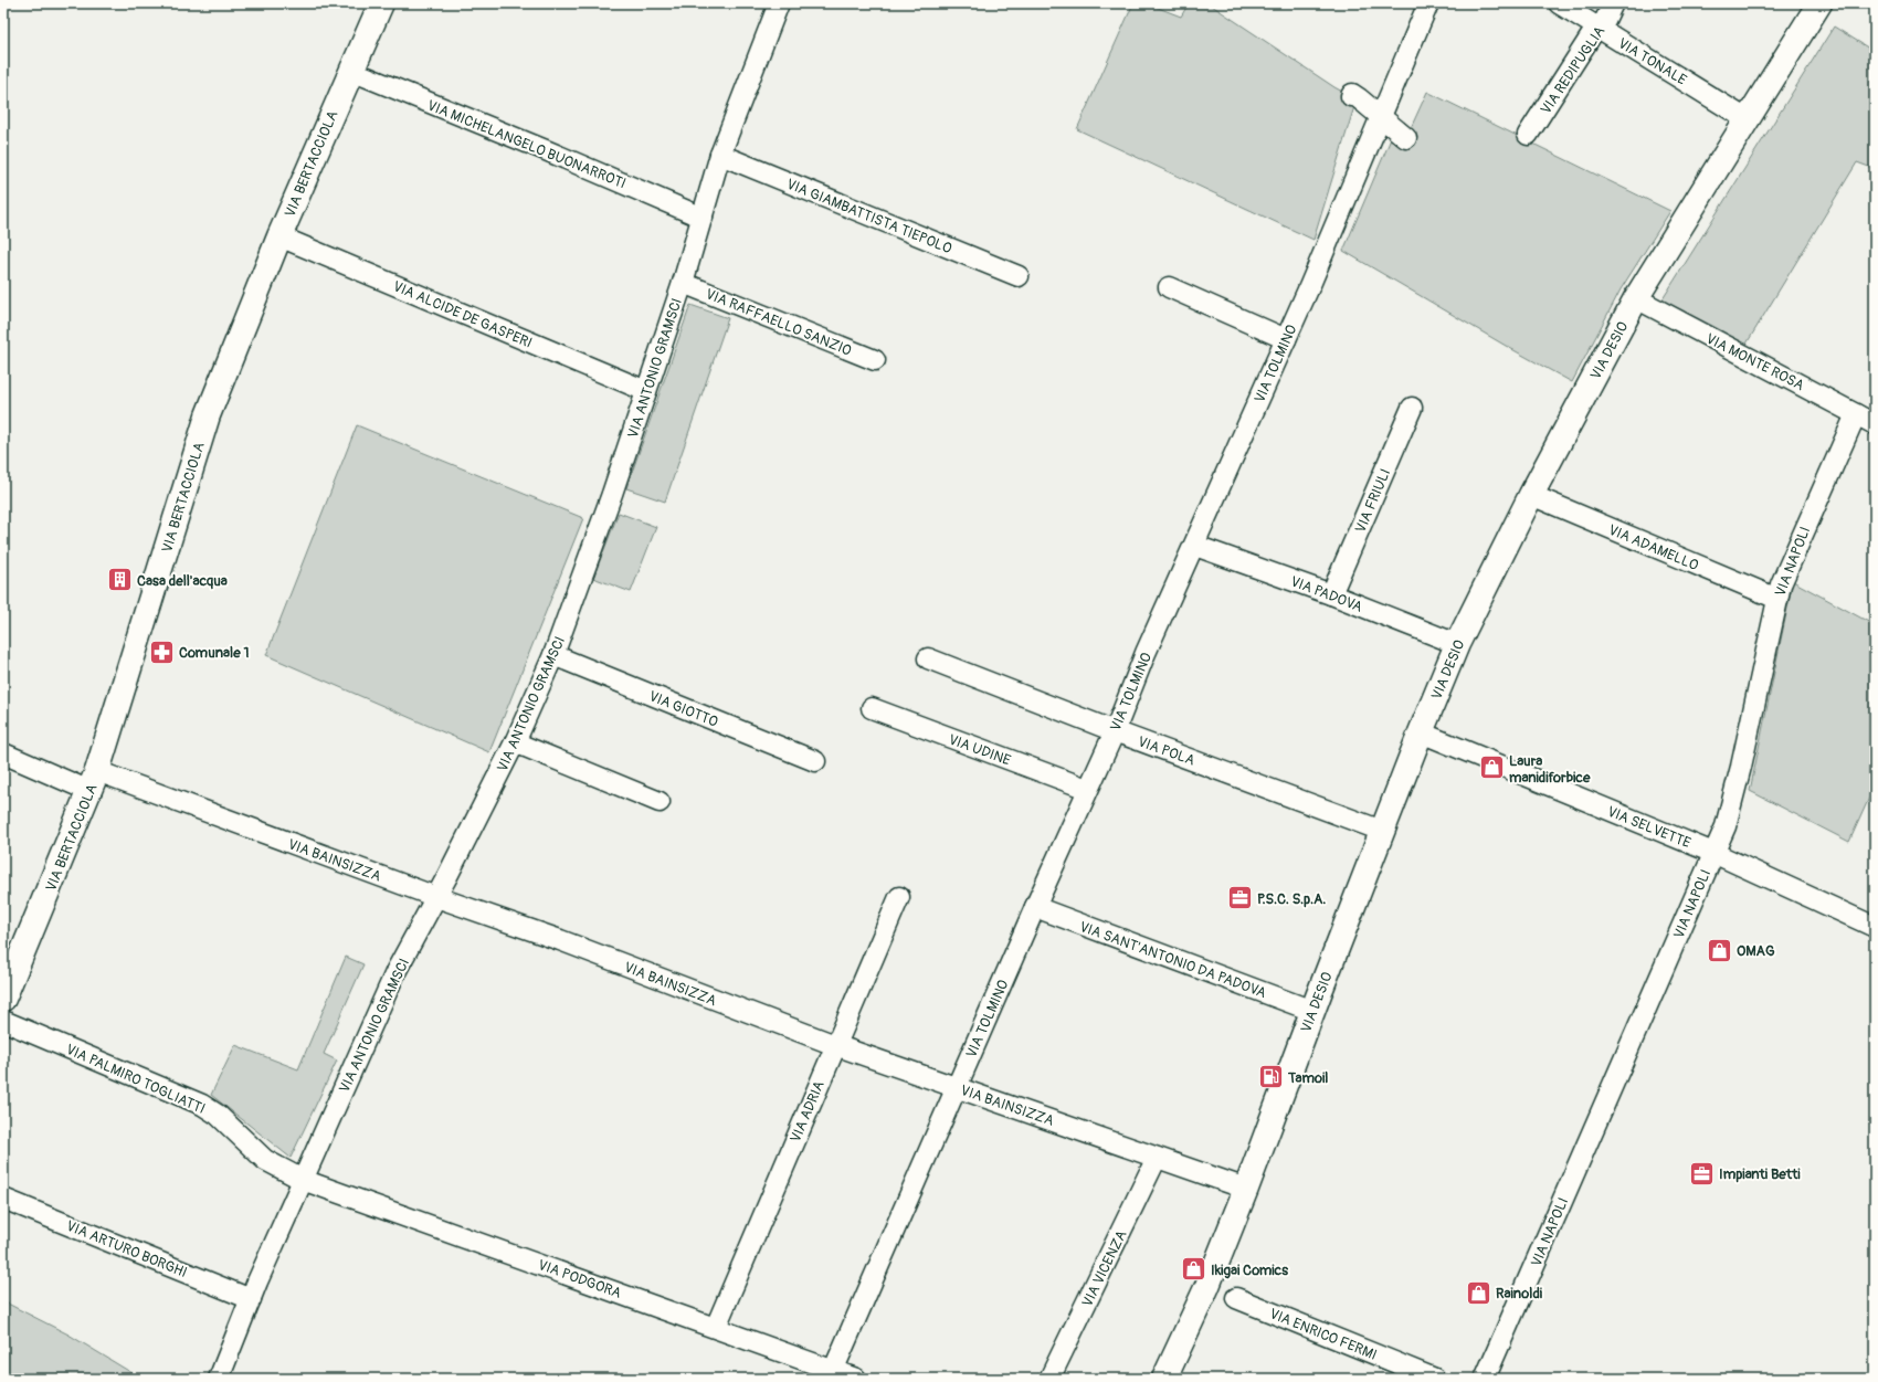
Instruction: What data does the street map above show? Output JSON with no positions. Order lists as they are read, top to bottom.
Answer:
{
  "streets": {
    "street": [
      "VIA TONALE",
      "VIA REDIPUGLIA",
      "VIA MICHELANGELO BUONARROTI",
      "VIA BERTACCIOLA",
      "VIA GIAMBATTISTA TIEPOLO",
      "VIA ALCIDE DE GASPERI",
      "VIA RAFFAELLO SANZIO",
      "VIA DESIO",
      "VIA MONTE ROSA",
      "VIA TOLMINO",
      "VIA ANTONIO GRAMSCI",
      "VIA FRIULI",
      "VIA ADAMELLO",
      "VIA NAPOLI",
      "VIA PADOVA",
      "VIA GIOTTO",
      "VIA UDINE",
      "VIA POLA",
      "VIA SELVETTE",
      "VIA BAINSIZZA",
      "VIA SANT'ANTONIO DA PADOVA",
      "VIA PALMIRO TOGLIATTI",
      "VIA ADRIA",
      "VIA ARTURO BORGHI",
      "VIA VICENZA",
      "VIA PODGORA",
      "VIA ENRICO FERMI"
    ]
  },
  "crossings": [
    ["VIA TONALE", "VIA REDIPUGLIA"],
    ["VIA TONALE", "VIA DESIO"],
    ["VIA MICHELANGELO BUONARROTI", "VIA BERTACCIOLA"],
    ["VIA MICHELANGELO BUONARROTI", "VIA ANTONIO GRAMSCI"],
    ["VIA BERTACCIOLA", "VIA ALCIDE DE GASPERI"],
    ["VIA BERTACCIOLA", "VIA BAINSIZZA"],
    ["VIA GIAMBATTISTA TIEPOLO", "VIA ANTONIO GRAMSCI"],
    ["VIA ALCIDE DE GASPERI", "VIA ANTONIO GRAMSCI"],
    ["VIA RAFFAELLO SANZIO", "VIA ANTONIO GRAMSCI"],
    ["VIA DESIO", "VIA MONTE ROSA"],
    ["VIA DESIO", "VIA ADAMELLO"],
    ["VIA DESIO", "VIA PADOVA"],
    ["VIA DESIO", "VIA POLA"],
    ["VIA DESIO", "VIA SELVETTE"],
    ["VIA DESIO", "VIA BAINSIZZA"],
    ["VIA DESIO", "VIA SANT'ANTONIO DA PADOVA"],
    ["VIA MONTE ROSA", "VIA NAPOLI"],
    ["VIA TOLMINO", "VIA PADOVA"],
    ["VIA TOLMINO", "VIA UDINE"],
    ["VIA TOLMINO", "VIA POLA"],
    ["VIA TOLMINO", "VIA BAINSIZZA"],
    ["VIA TOLMINO", "VIA SANT'ANTONIO DA PADOVA"],
    ["VIA TOLMINO", "VIA PODGORA"],
    ["VIA ANTONIO GRAMSCI", "VIA GIOTTO"],
    ["VIA ANTONIO GRAMSCI", "VIA BAINSIZZA"],
    ["VIA ANTONIO GRAMSCI", "VIA PALMIRO TOGLIATTI"],
    ["VIA ANTONIO GRAMSCI", "VIA ARTURO BORGHI"],
    ["VIA ANTONIO GRAMSCI", "VIA PODGORA"],
    ["VIA FRIULI", "VIA PADOVA"],
    ["VIA ADAMELLO", "VIA NAPOLI"],
    ["VIA NAPOLI", "VIA SELVETTE"],
    ["VIA BAINSIZZA", "VIA ADRIA"],
    ["VIA BAINSIZZA", "VIA VICENZA"],
    ["VIA PALMIRO TOGLIATTI", "VIA PODGORA"],
    ["VIA ADRIA", "VIA PODGORA"]
  ],
  "places": {
    "building": ["Casa dell'acqua"],
    "pharmacy": ["Comunale 1"],
    "shop": [
      "Laura manidiforbice",
      "OMAG",
      "Ikigai Comics",
      "Rainoldi"
    ],
    "office": ["P.S.C. S.p.A.", "Impianti Betti"],
    "fuel station": ["Tamoil"]
  }
}
